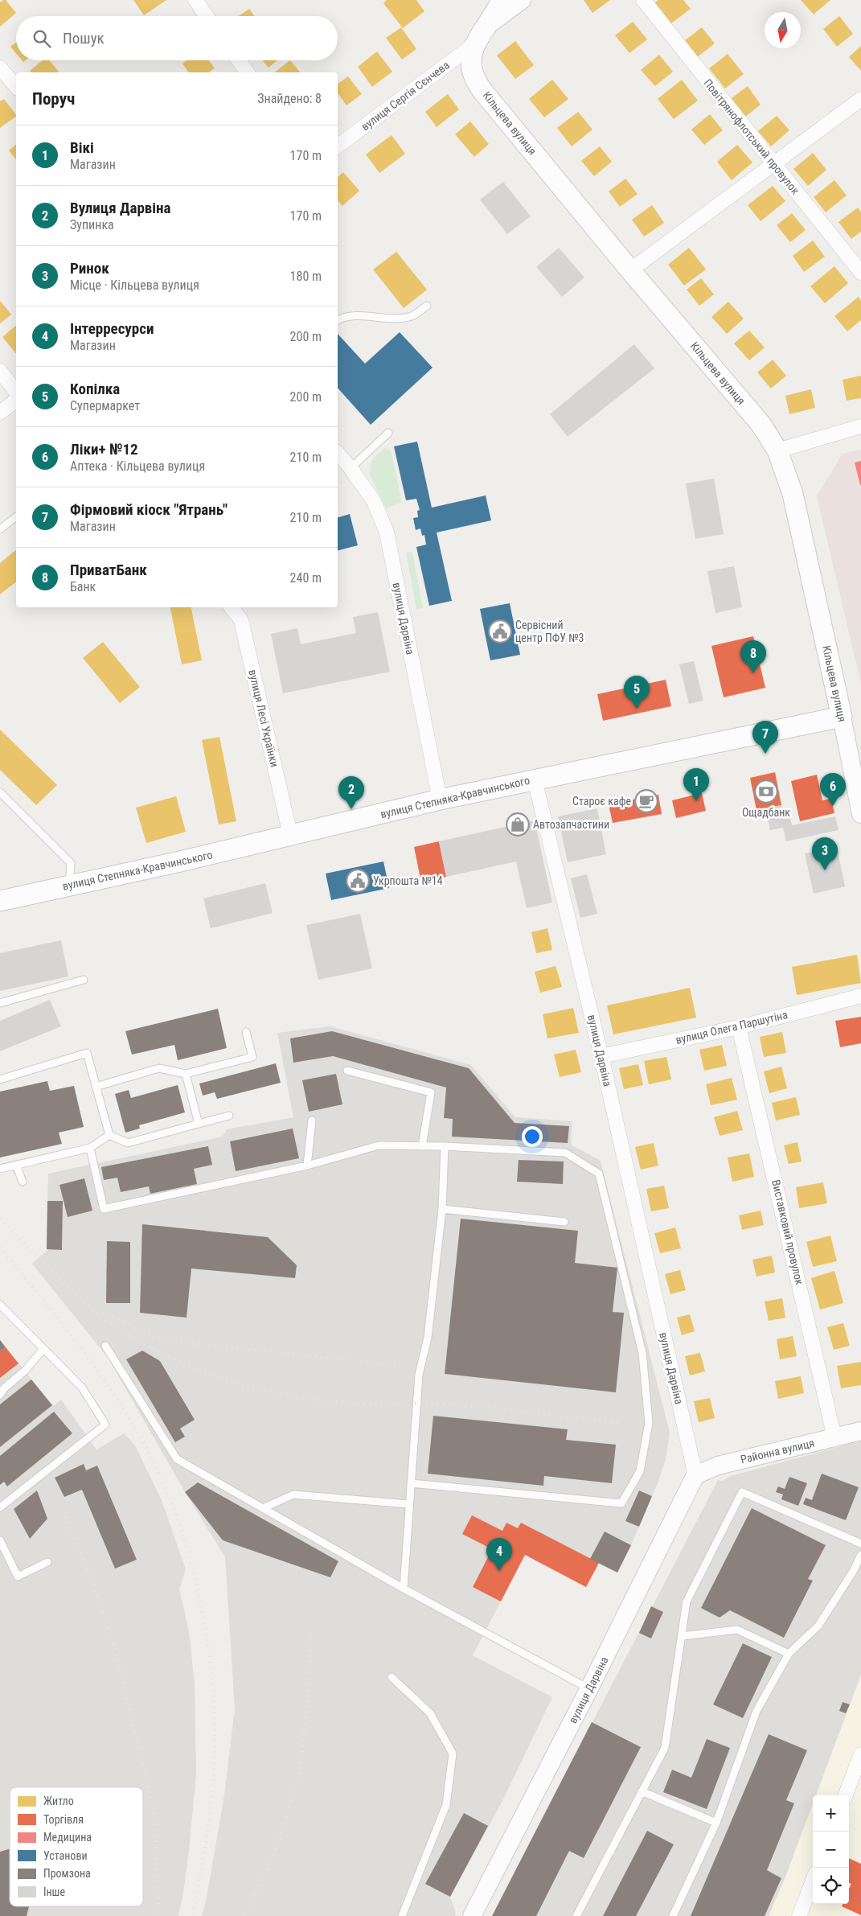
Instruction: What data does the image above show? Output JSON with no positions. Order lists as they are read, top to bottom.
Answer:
{
  "streets": {
    "main road": ["Кільцева вулиця", "вулиця Степняка-Кравчинського"],
    "street": [
      "вулиця Сергія Сєнчева",
      "Повітрянофлотський провулок",
      "вулиця Дарвіна",
      "вулиця Лесі Українки",
      "вулиця Олега Паршутіна",
      "Виставковий провулок",
      "Районна вулиця"
    ]
  },
  "crossings": [
    ["вулиця Сергія Сєнчева", "Кільцева вулиця"],
    ["Кільцева вулиця", "вулиця Степняка-Кравчинського"],
    ["вулиця Дарвіна", "вулиця Степняка-Кравчинського"],
    ["вулиця Дарвіна", "вулиця Олега Паршутіна"],
    ["вулиця Дарвіна", "Районна вулиця"],
    ["вулиця Лесі Українки", "вулиця Степняка-Кравчинського"],
    ["вулиця Олега Паршутіна", "Виставковий провулок"],
    ["Виставковий провулок", "Районна вулиця"]
  ],
  "places": {
    "public building": ["Сервісний центр ПФУ №3", "Укрпошта №14"],
    "bank": ["Ощадбанк"],
    "cafe": ["Староє кафе"],
    "shop": ["Автозапчастини"]
  },
  "legend": [
    "Житло",
    "Торгівля",
    "Медицина",
    "Установи",
    "Промзона",
    "Інше"
  ],
  "north": "bottom",
  "page": {
    "search": "Пошук",
    "heading": ["Поруч", "Знайдено: 8"],
    "list": [
      {
        "mark": "1",
        "name": "Вікі",
        "note": "Магазин",
        "value": "170 m"
      },
      {
        "mark": "2",
        "name": "Вулиця Дарвіна",
        "note": "Зупинка",
        "value": "170 m"
      },
      {
        "mark": "3",
        "name": "Ринок",
        "note": "Місце · Кільцева вулиця",
        "value": "180 m"
      },
      {
        "mark": "4",
        "name": "Інтерресурси",
        "note": "Магазин",
        "value": "200 m"
      },
      {
        "mark": "5",
        "name": "Копілка",
        "note": "Супермаркет",
        "value": "200 m"
      },
      {
        "mark": "6",
        "name": "Ліки+ №12",
        "note": "Аптека · Кільцева вулиця",
        "value": "210 m"
      },
      {
        "mark": "7",
        "name": "Фірмовий кіоск \"Ятрань\"",
        "note": "Магазин",
        "value": "210 m"
      },
      {
        "mark": "8",
        "name": "ПриватБанк",
        "note": "Банк",
        "value": "240 m"
      }
    ],
    "pins": [
      "8",
      "5",
      "7",
      "1",
      "6",
      "2",
      "3",
      "4"
    ],
    "map_buttons": ["+", "−"]
  }
}
